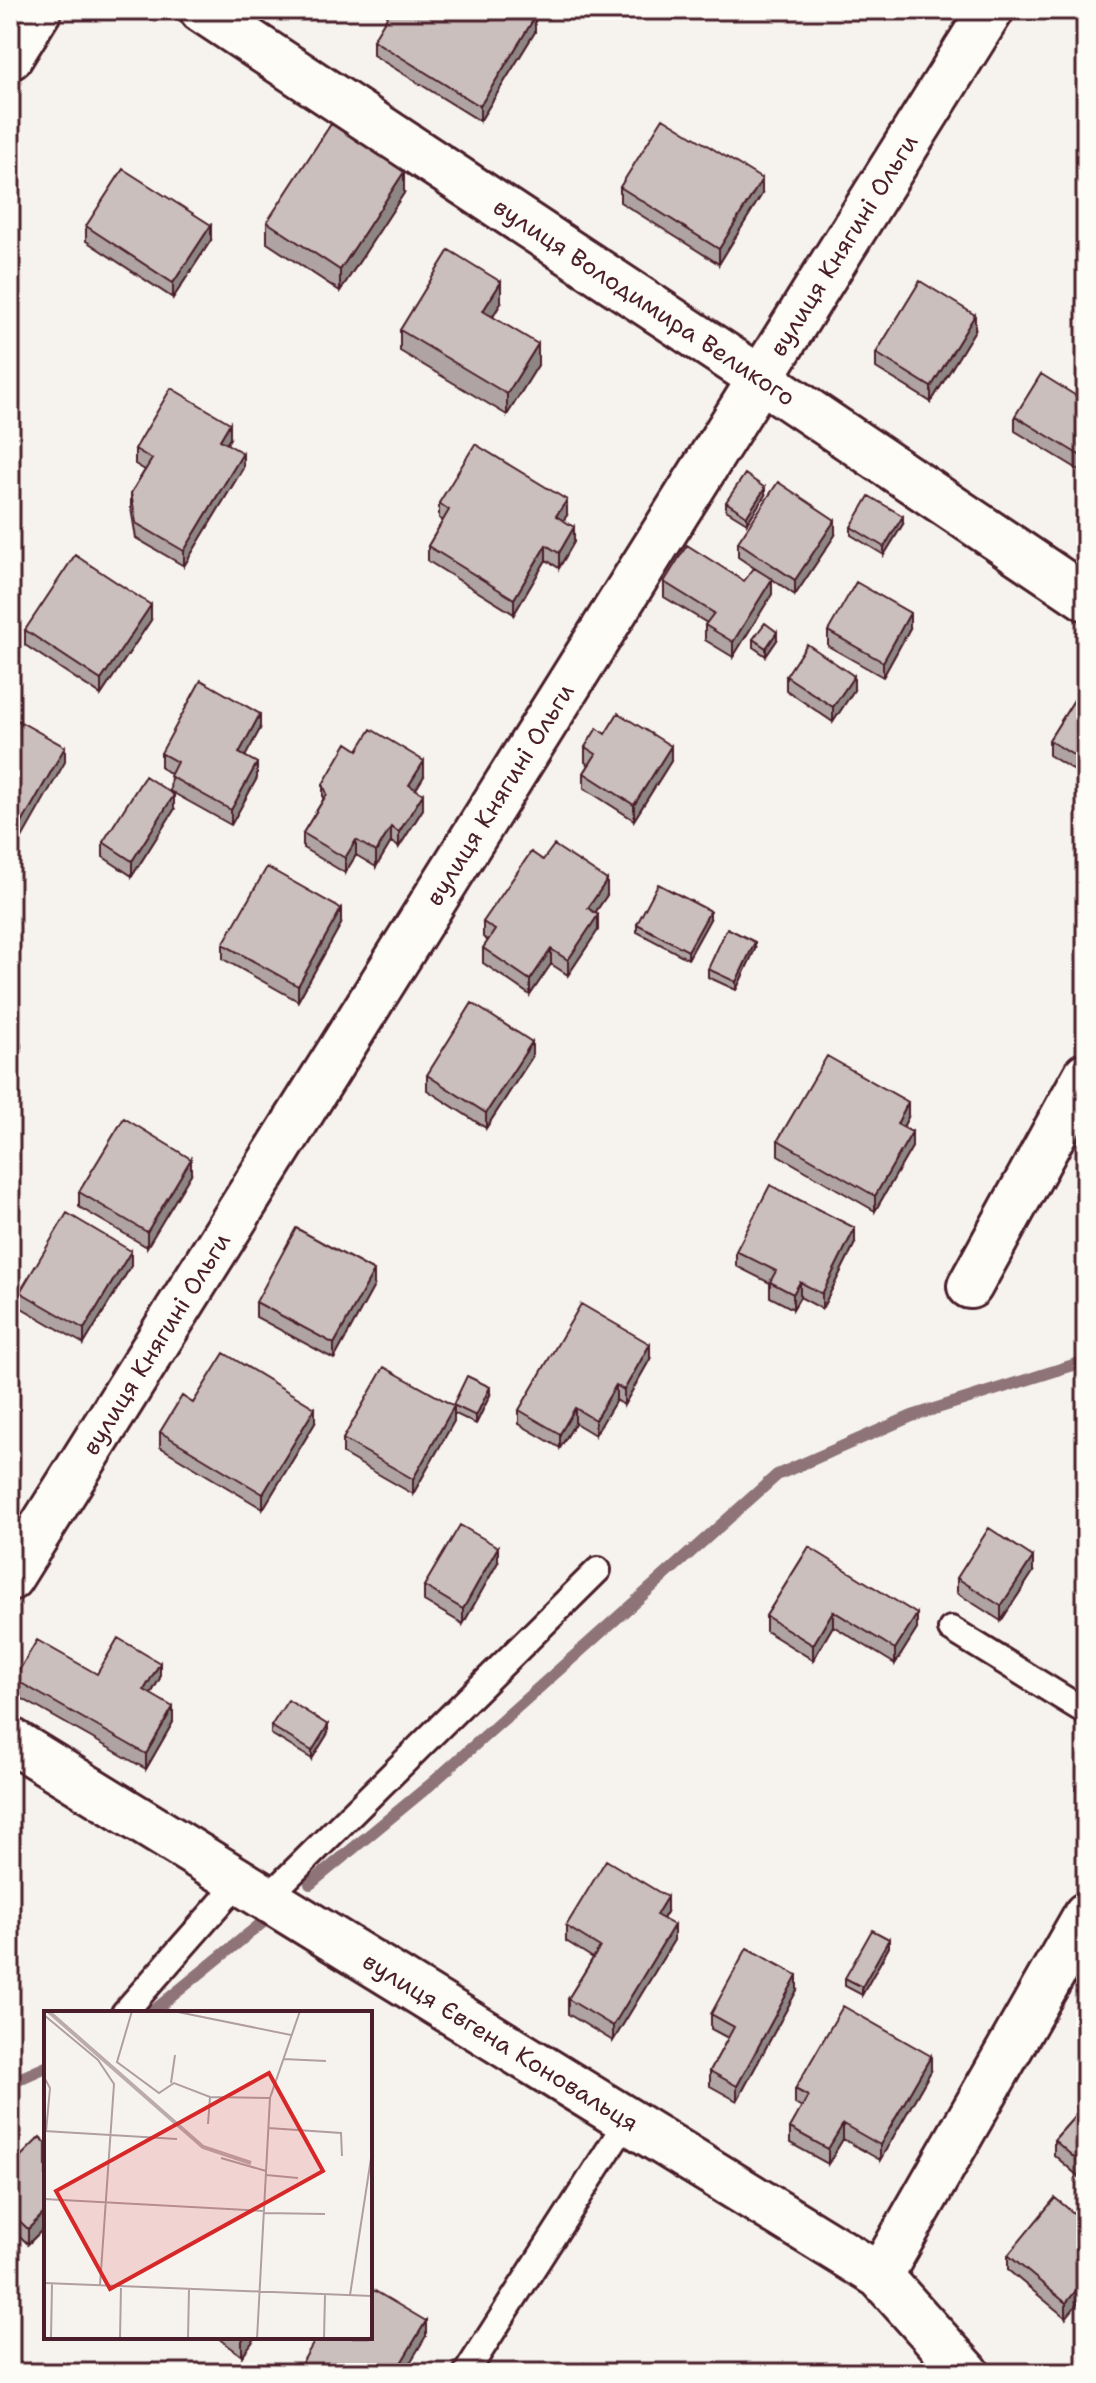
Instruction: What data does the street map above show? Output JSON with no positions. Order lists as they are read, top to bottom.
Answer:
{
  "streets": {
    "street": ["вулиця Княгині Ольги", "вулиця Володимира Великого", "вулиця Євгена Коновальця"]
  },
  "crossings": [
    ["вулиця Княгині Ольги", "вулиця Володимира Великого"]
  ]
}
